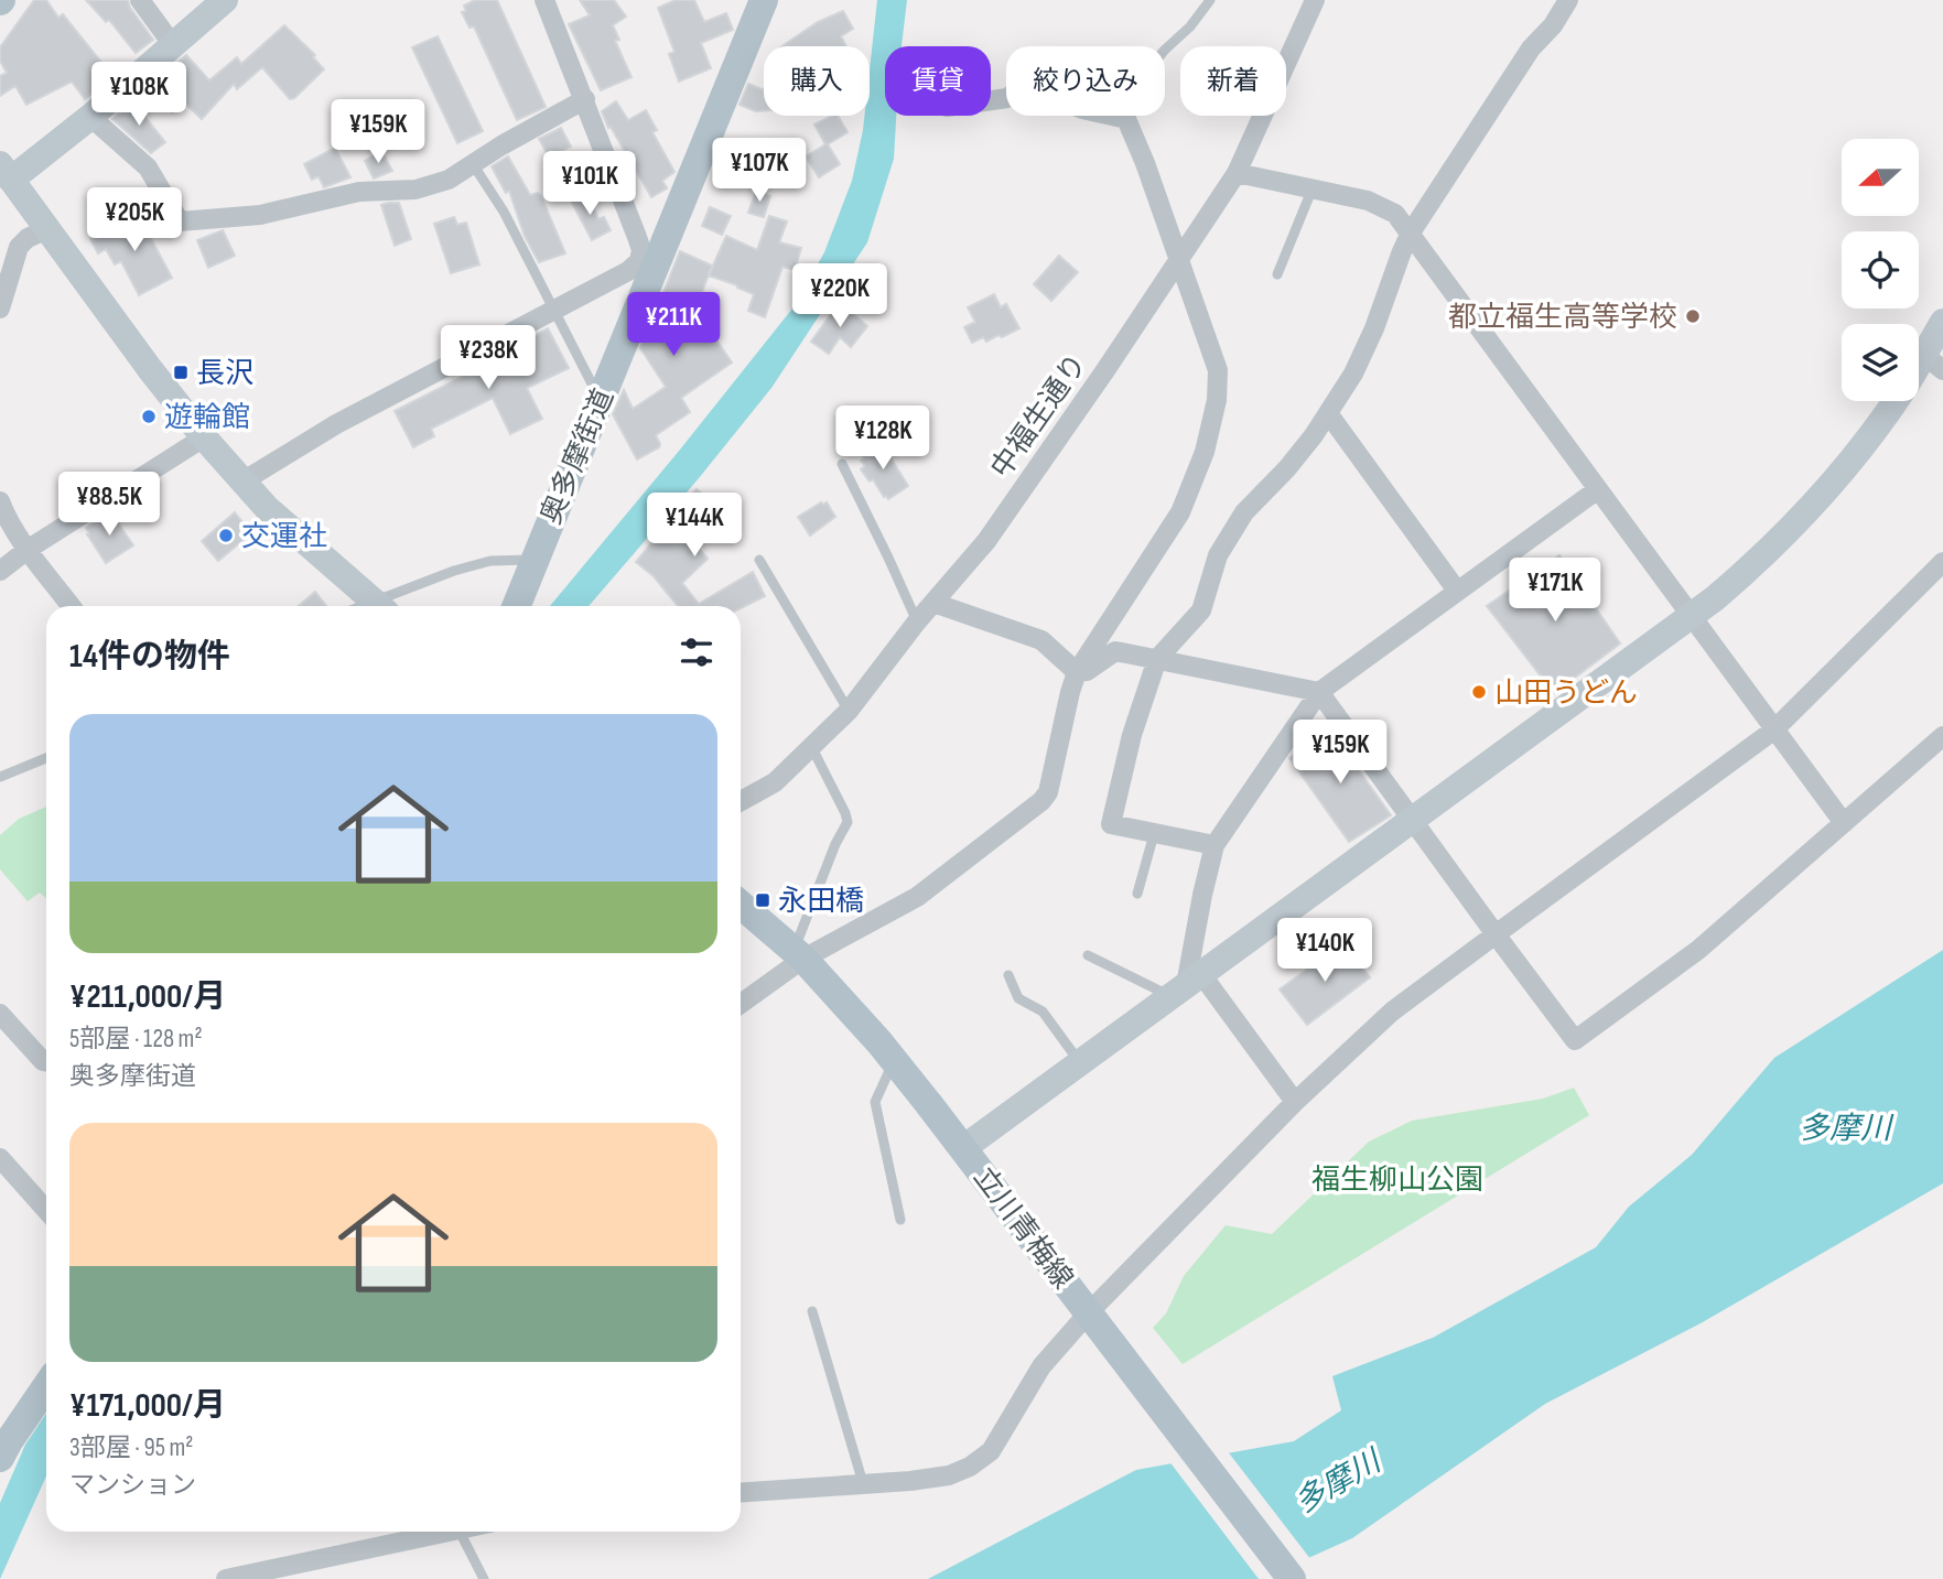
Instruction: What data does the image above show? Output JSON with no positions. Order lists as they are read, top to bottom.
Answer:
{
  "streets": {
    "main road": ["奥多摩街道", "立川青梅線"],
    "street": ["中福生通り"]
  },
  "water": ["多摩川"],
  "parks": ["福生柳山公園"],
  "places": {
    "other": [
      "都立福生高等学校",
      "遊輪館",
      "交運社",
      "山田うどん"
    ],
    "transit": ["長沢", "永田橋"]
  },
  "north": "left",
  "page": {
    "chip": [
      "購入",
      "賃貸",
      "絞り込み",
      "新着"
    ],
    "price": [
      "¥108K",
      "¥159K",
      "¥107K",
      "¥101K",
      "¥205K",
      "¥220K",
      "¥211K",
      "¥238K",
      "¥128K",
      "¥88.5K",
      "¥144K",
      "¥171K",
      "¥159K",
      "¥140K"
    ],
    "heading": "14件の物件",
    "list": [
      {
        "name": "¥211,000/月",
        "note": "5部屋 · 128 m² · 奥多摩街道"
      },
      {
        "name": "¥171,000/月",
        "note": "3部屋 · 95 m² · マンション"
      }
    ]
  }
}
